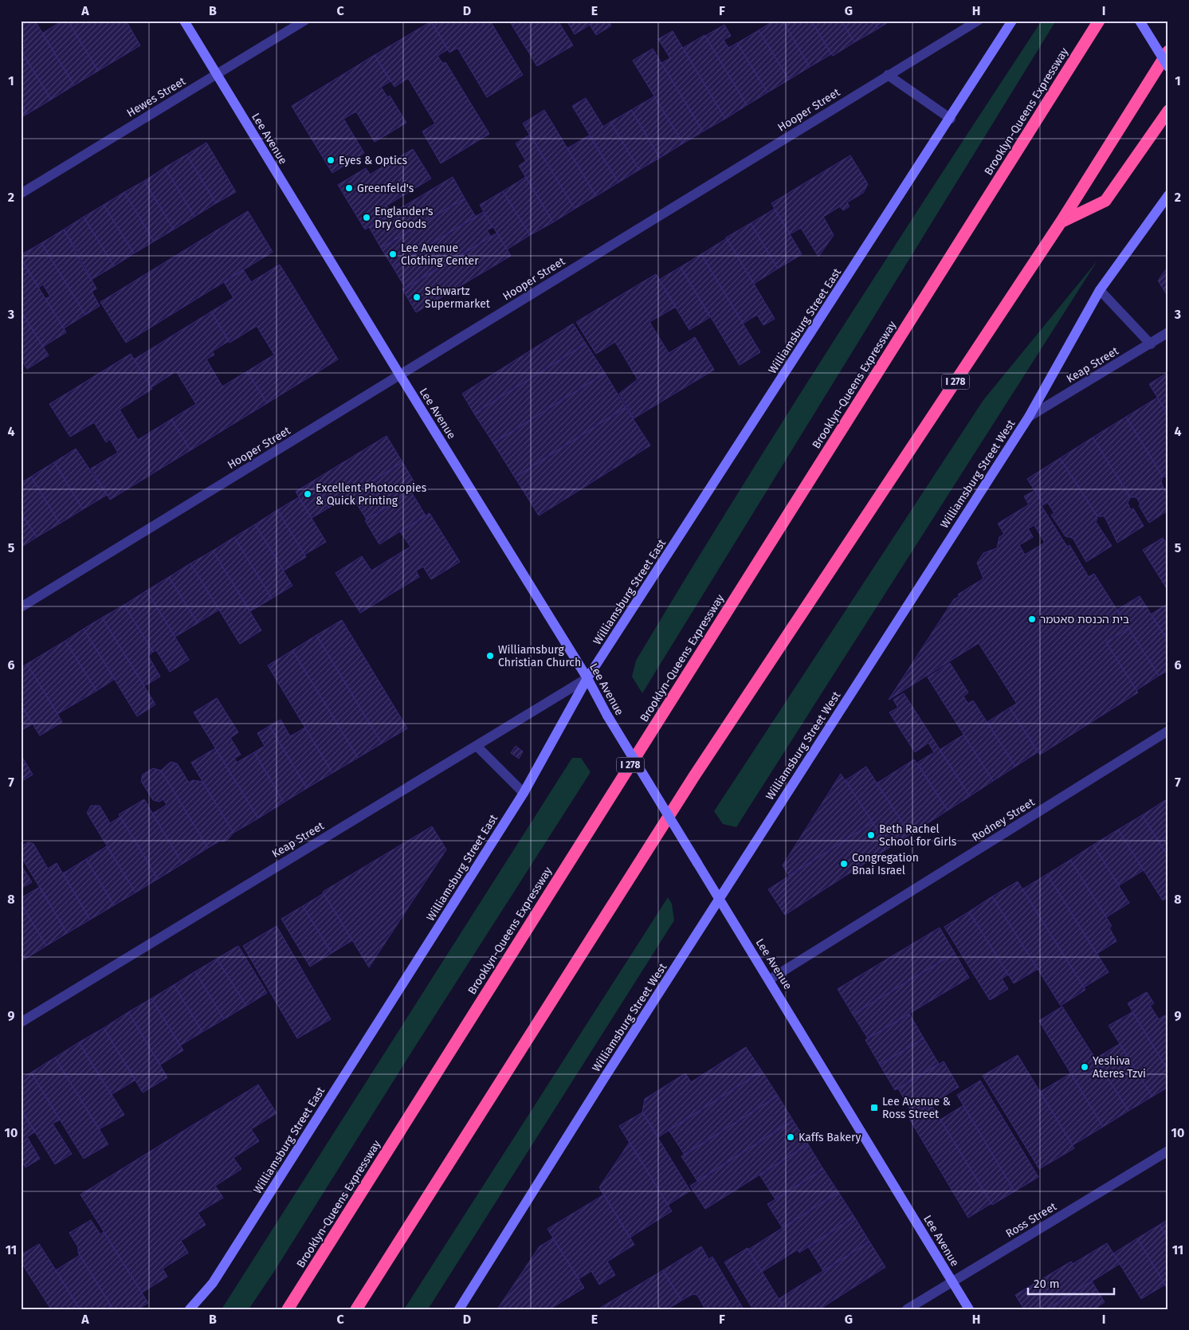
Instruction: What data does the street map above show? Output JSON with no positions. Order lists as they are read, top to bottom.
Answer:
{
  "streets": {
    "highway": ["Brooklyn-Queens Expressway", "I 278"],
    "main road": ["Lee Avenue", "Williamsburg Street East", "Williamsburg Street West"],
    "street": [
      "Hewes Street",
      "Hooper Street",
      "Keap Street",
      "Rodney Street",
      "Ross Street"
    ]
  },
  "crossings": [
    ["Hewes Street", "Lee Avenue"],
    ["Hooper Street", "Lee Avenue"],
    ["Lee Avenue", "Williamsburg Street East"],
    ["Lee Avenue", "Keap Street"],
    ["Lee Avenue", "Williamsburg Street West"],
    ["Lee Avenue", "Rodney Street"],
    ["Lee Avenue", "Ross Street"],
    ["Williamsburg Street East", "Keap Street"],
    ["Keap Street", "Williamsburg Street West"]
  ],
  "places": {
    "other": [
      "Eyes & Optics",
      "Greenfeld's",
      "Englander's Dry Goods",
      "Lee Avenue Clothing Center",
      "Schwartz Supermarket",
      "Excellent Photocopies & Quick Printing",
      "בית הכנסת סאטמר",
      "Williamsburg Christian Church",
      "Beth Rachel School for Girls",
      "Congregation Bnai Israel",
      "Yeshiva Ateres Tzvi",
      "Kaffs Bakery"
    ],
    "transit": ["Lee Avenue & Ross Street"]
  },
  "scale_bar": "20 m",
  "grid": {
    "columns": [
      "A",
      "B",
      "C",
      "D",
      "E",
      "F",
      "G",
      "H",
      "I"
    ],
    "rows": [
      "1",
      "2",
      "3",
      "4",
      "5",
      "6",
      "7",
      "8",
      "9",
      "10",
      "11"
    ]
  }
}
